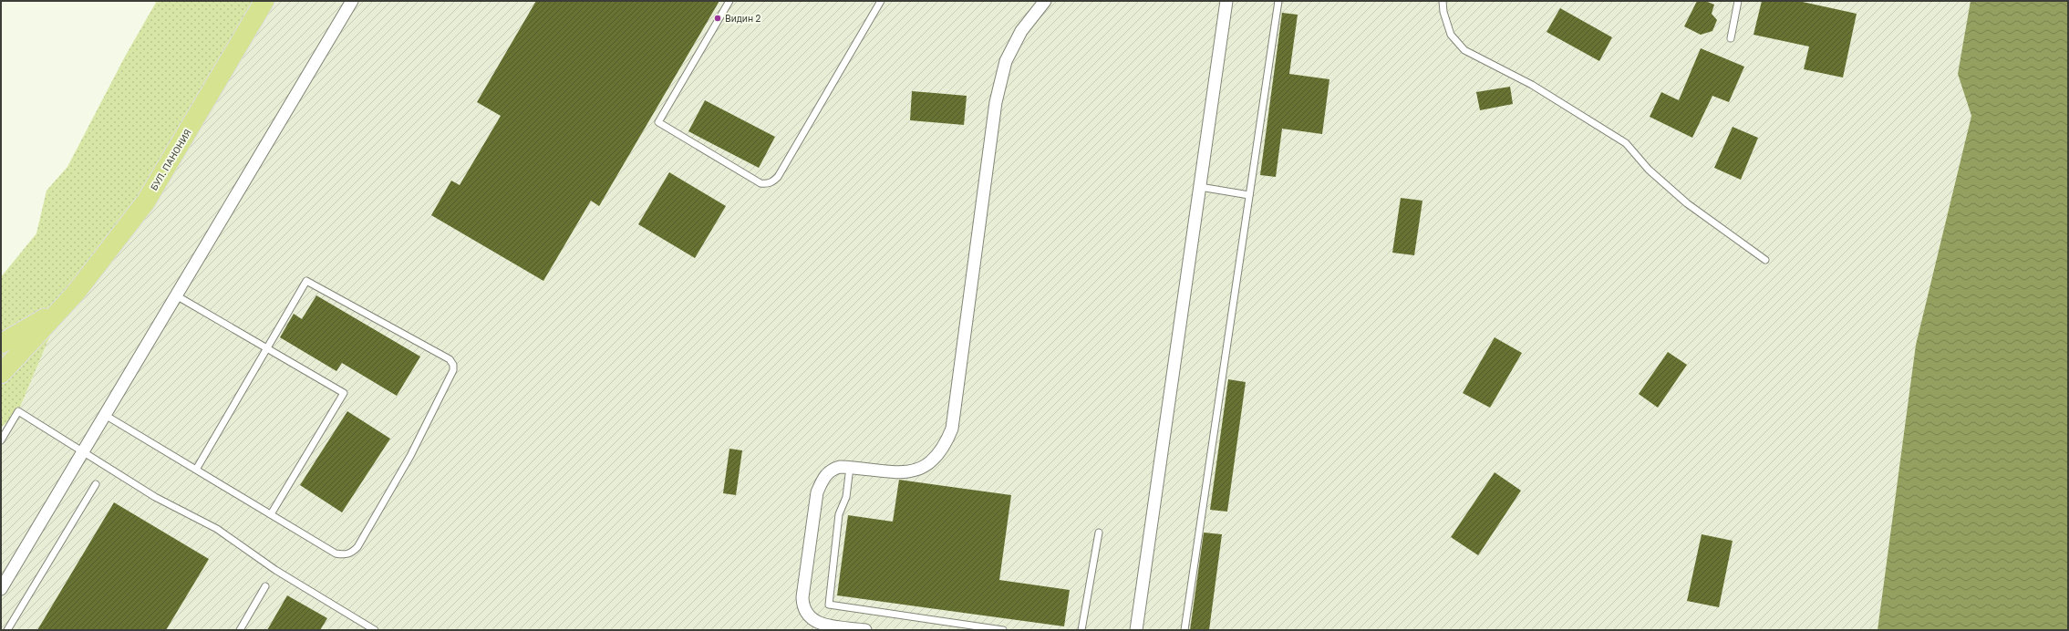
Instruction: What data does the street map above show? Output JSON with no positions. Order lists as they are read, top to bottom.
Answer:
{
  "streets": {
    "main road": ["БУЛ. ПАНОНИЯ"]
  },
  "places": ["Видин 2"]
}
